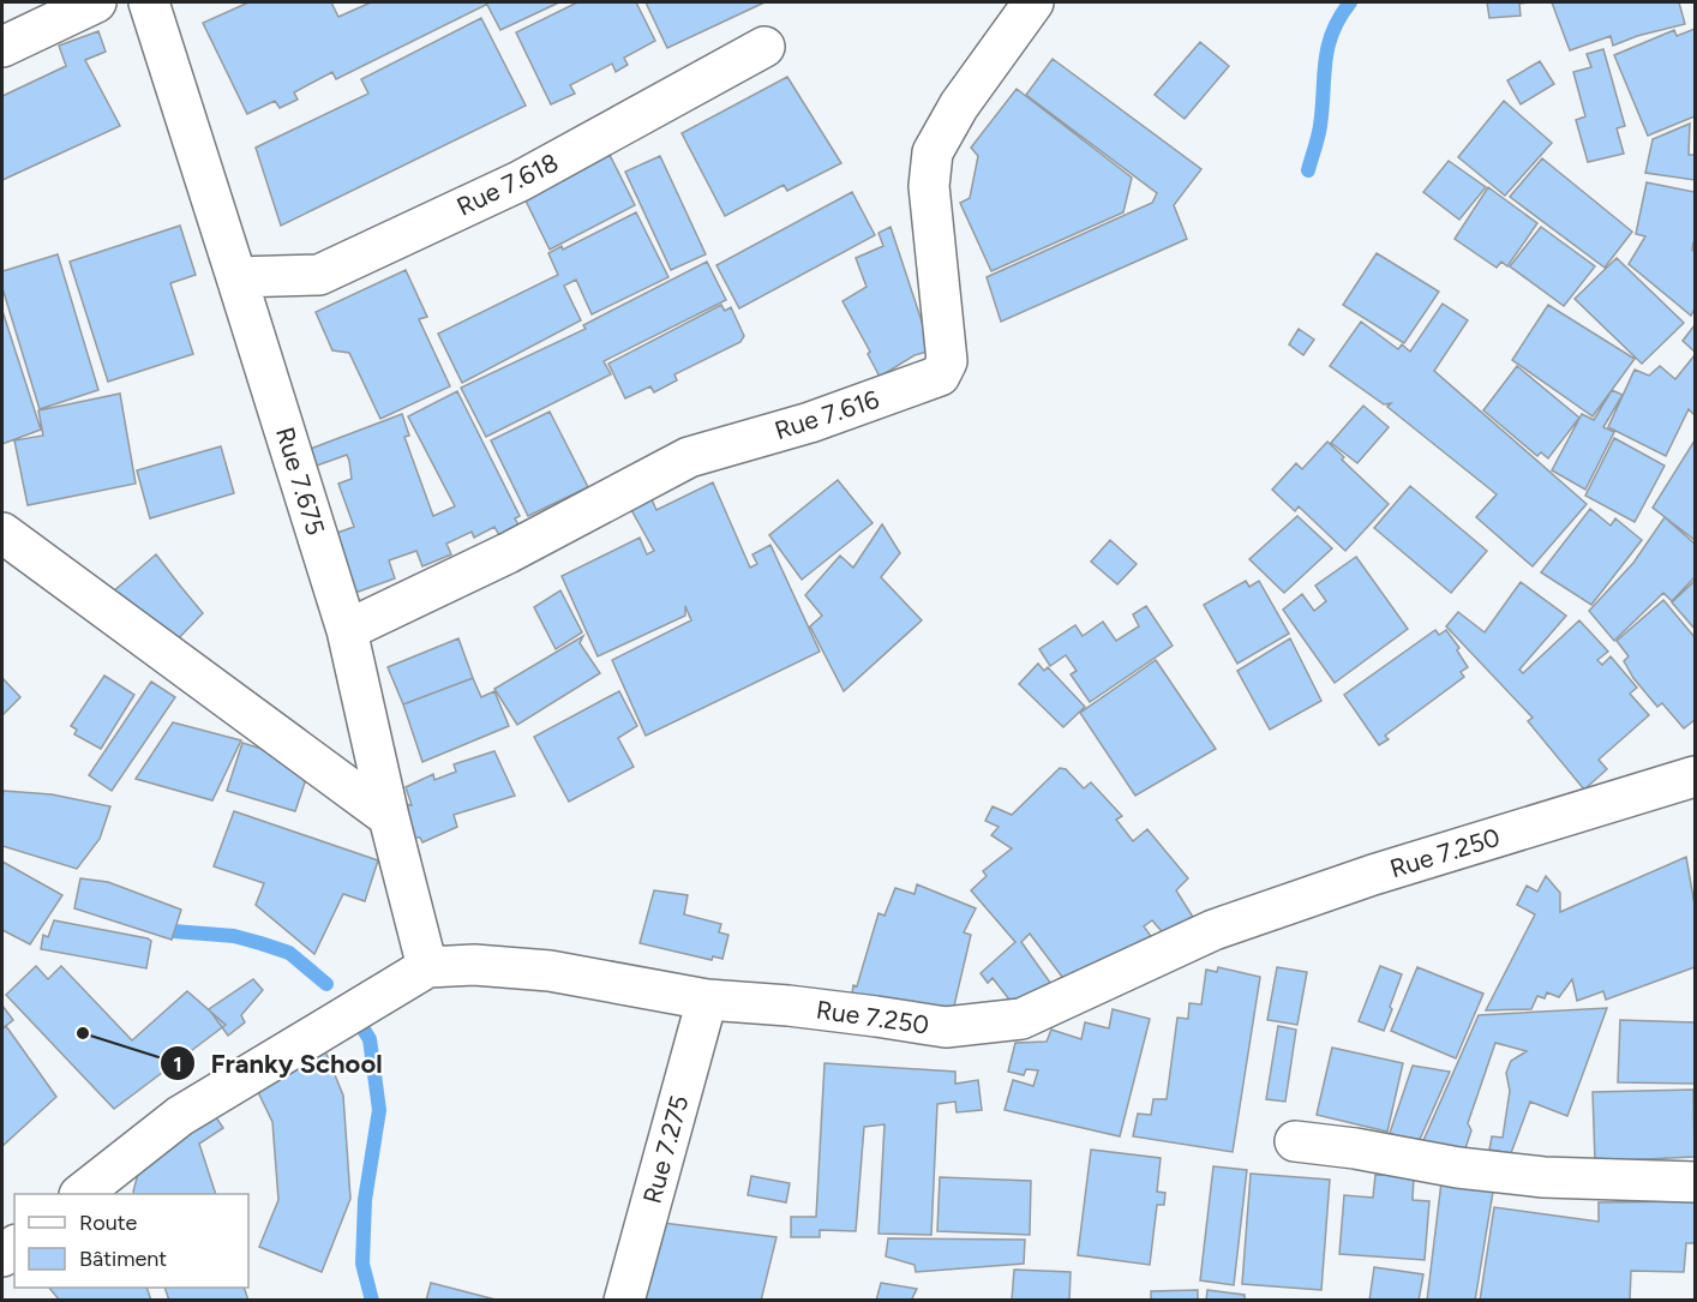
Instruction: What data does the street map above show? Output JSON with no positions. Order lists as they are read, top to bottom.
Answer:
{
  "streets": {
    "street": [
      "Rue 7.618",
      "Rue 7.616",
      "Rue 7.675",
      "Rue 7.250",
      "Rue 7.275"
    ]
  },
  "crossings": [
    ["Rue 7.618", "Rue 7.675"],
    ["Rue 7.616", "Rue 7.675"],
    ["Rue 7.675", "Rue 7.250"],
    ["Rue 7.250", "Rue 7.275"]
  ],
  "places": ["Franky School"],
  "legend": ["Route", "Bâtiment"]
}
